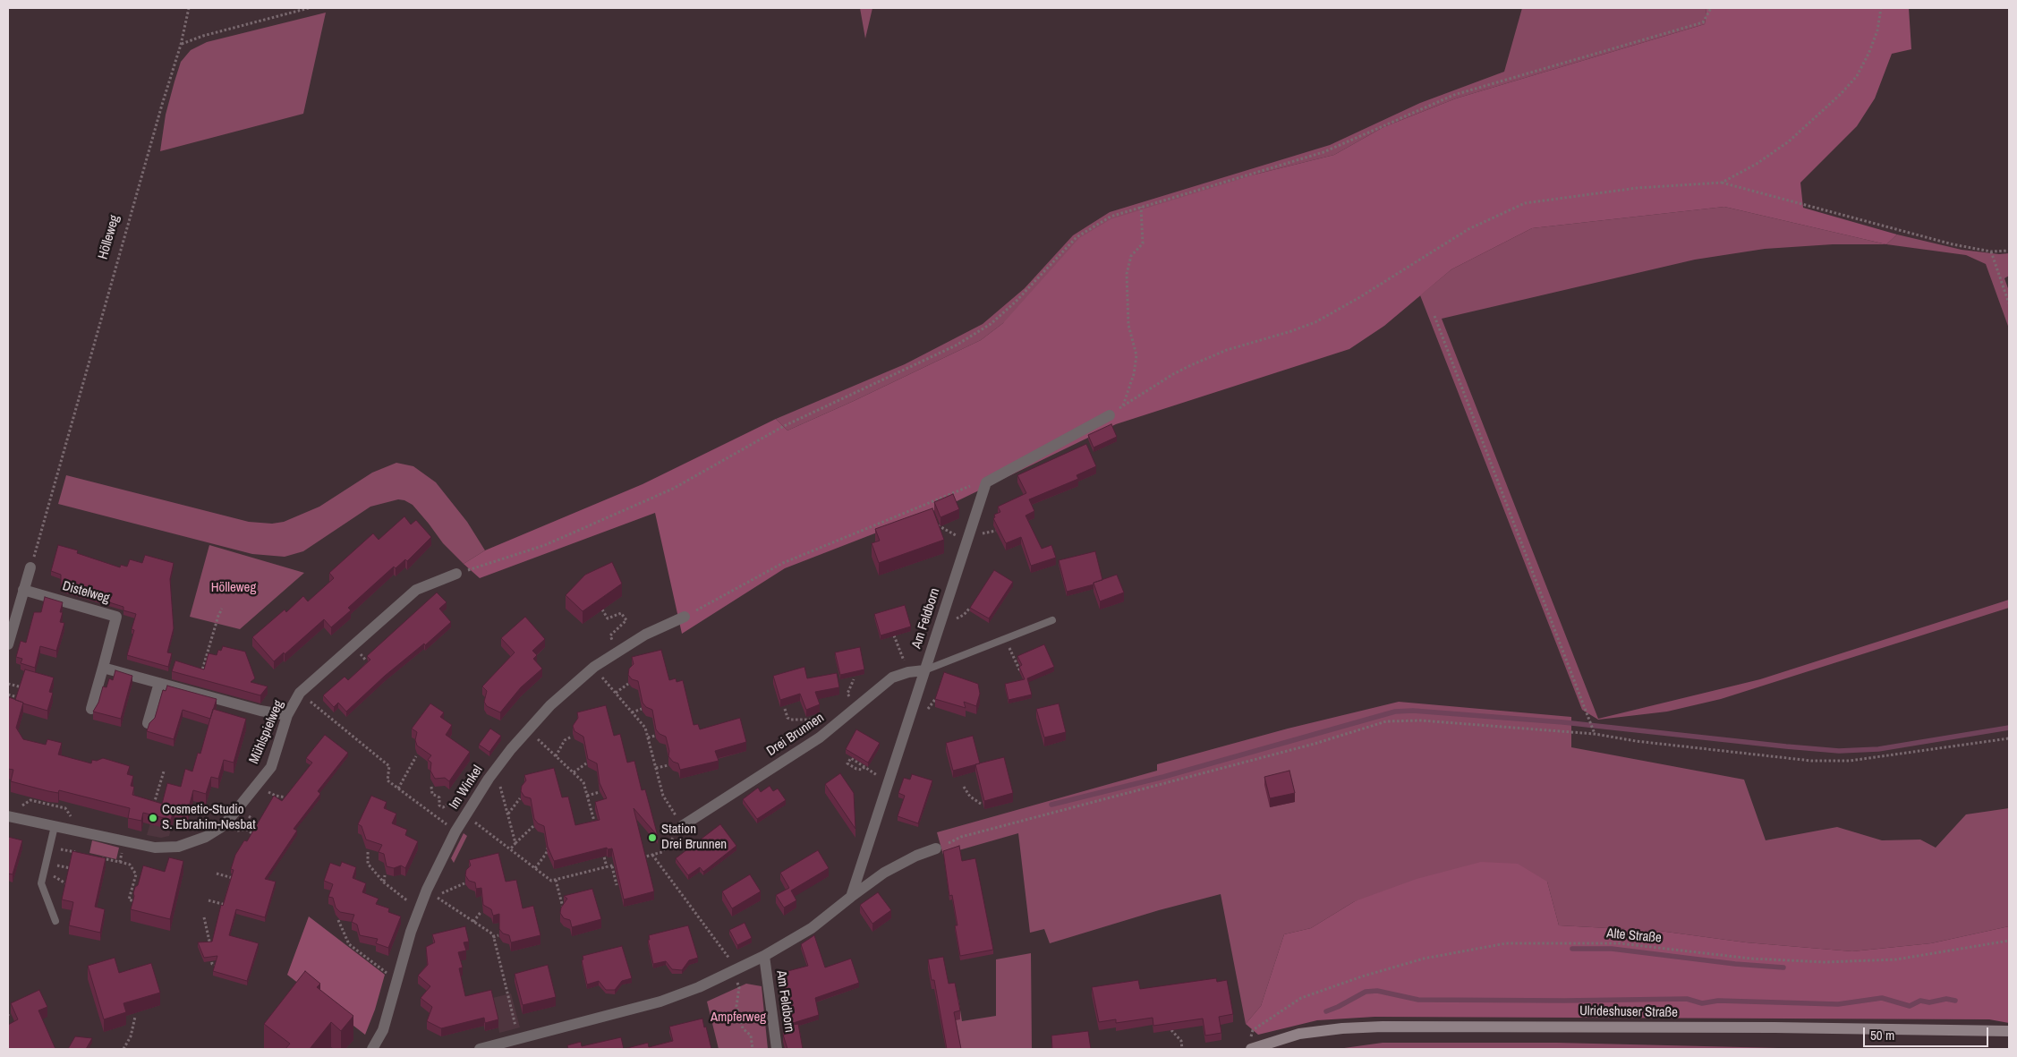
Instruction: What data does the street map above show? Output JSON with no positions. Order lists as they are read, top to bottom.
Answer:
{
  "streets": {
    "street": [
      "Distelweg",
      "Am Feldborn",
      "Mühlspielweg",
      "Drei Brunnen",
      "Im Winkel",
      "Ulrideshuser Straße"
    ],
    "path": ["Hölleweg", "Alte Straße"]
  },
  "crossings": [
    ["Am Feldborn", "Drei Brunnen"]
  ],
  "parks": ["Hölleweg", "Ampferweg"],
  "places": ["Cosmetic-Studio S. Ebrahim-Nesbat", "Station Drei Brunnen"],
  "scale_bar": "50 m"
}
